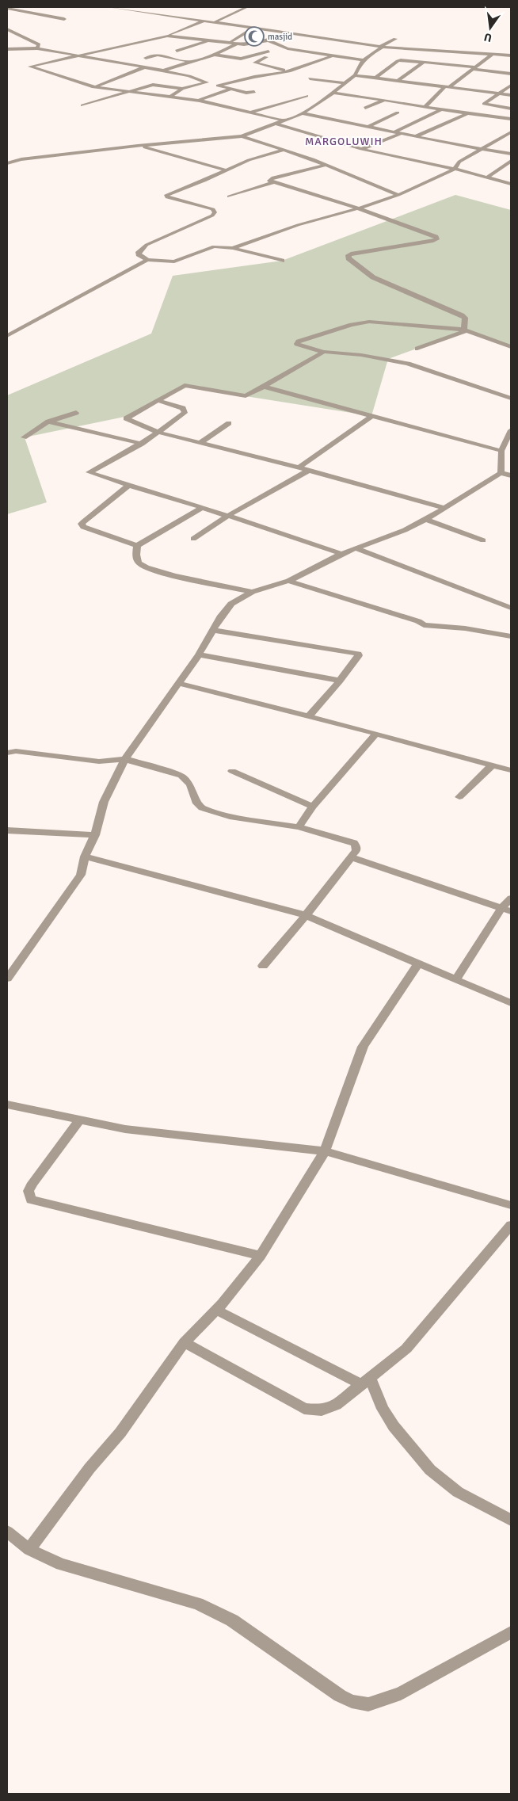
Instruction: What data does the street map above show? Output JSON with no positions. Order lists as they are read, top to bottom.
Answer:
{
  "districts": ["MARGOLUWIH"],
  "places": {
    "mosque": ["masjid"]
  },
  "north": "bottom"
}
